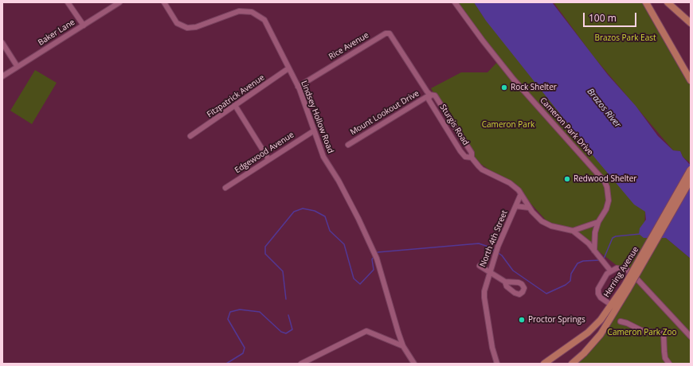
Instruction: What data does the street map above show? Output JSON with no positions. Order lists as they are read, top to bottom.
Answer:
{
  "streets": {
    "main road": ["Herring Avenue"],
    "street": [
      "Baker Lane",
      "Rice Avenue",
      "Fitzpatrick Avenue",
      "Mount Lookout Drive",
      "Lindsey Hollow Road",
      "Sturgis Road",
      "Cameron Park Drive",
      "Edgewood Avenue",
      "North 4th Street"
    ]
  },
  "crossings": [
    ["Rice Avenue", "Lindsey Hollow Road"],
    ["Rice Avenue", "Sturgis Road"],
    ["Fitzpatrick Avenue", "Lindsey Hollow Road"],
    ["Mount Lookout Drive", "Sturgis Road"],
    ["Lindsey Hollow Road", "Edgewood Avenue"],
    ["Sturgis Road", "Cameron Park Drive"],
    ["Sturgis Road", "North 4th Street"]
  ],
  "water": ["Brazos River"],
  "parks": ["Brazos Park East", "Cameron Park", "Cameron Park Zoo"],
  "places": ["Rock Shelter", "Redwood Shelter", "Proctor Springs"],
  "scale_bar": "100 m"
}
